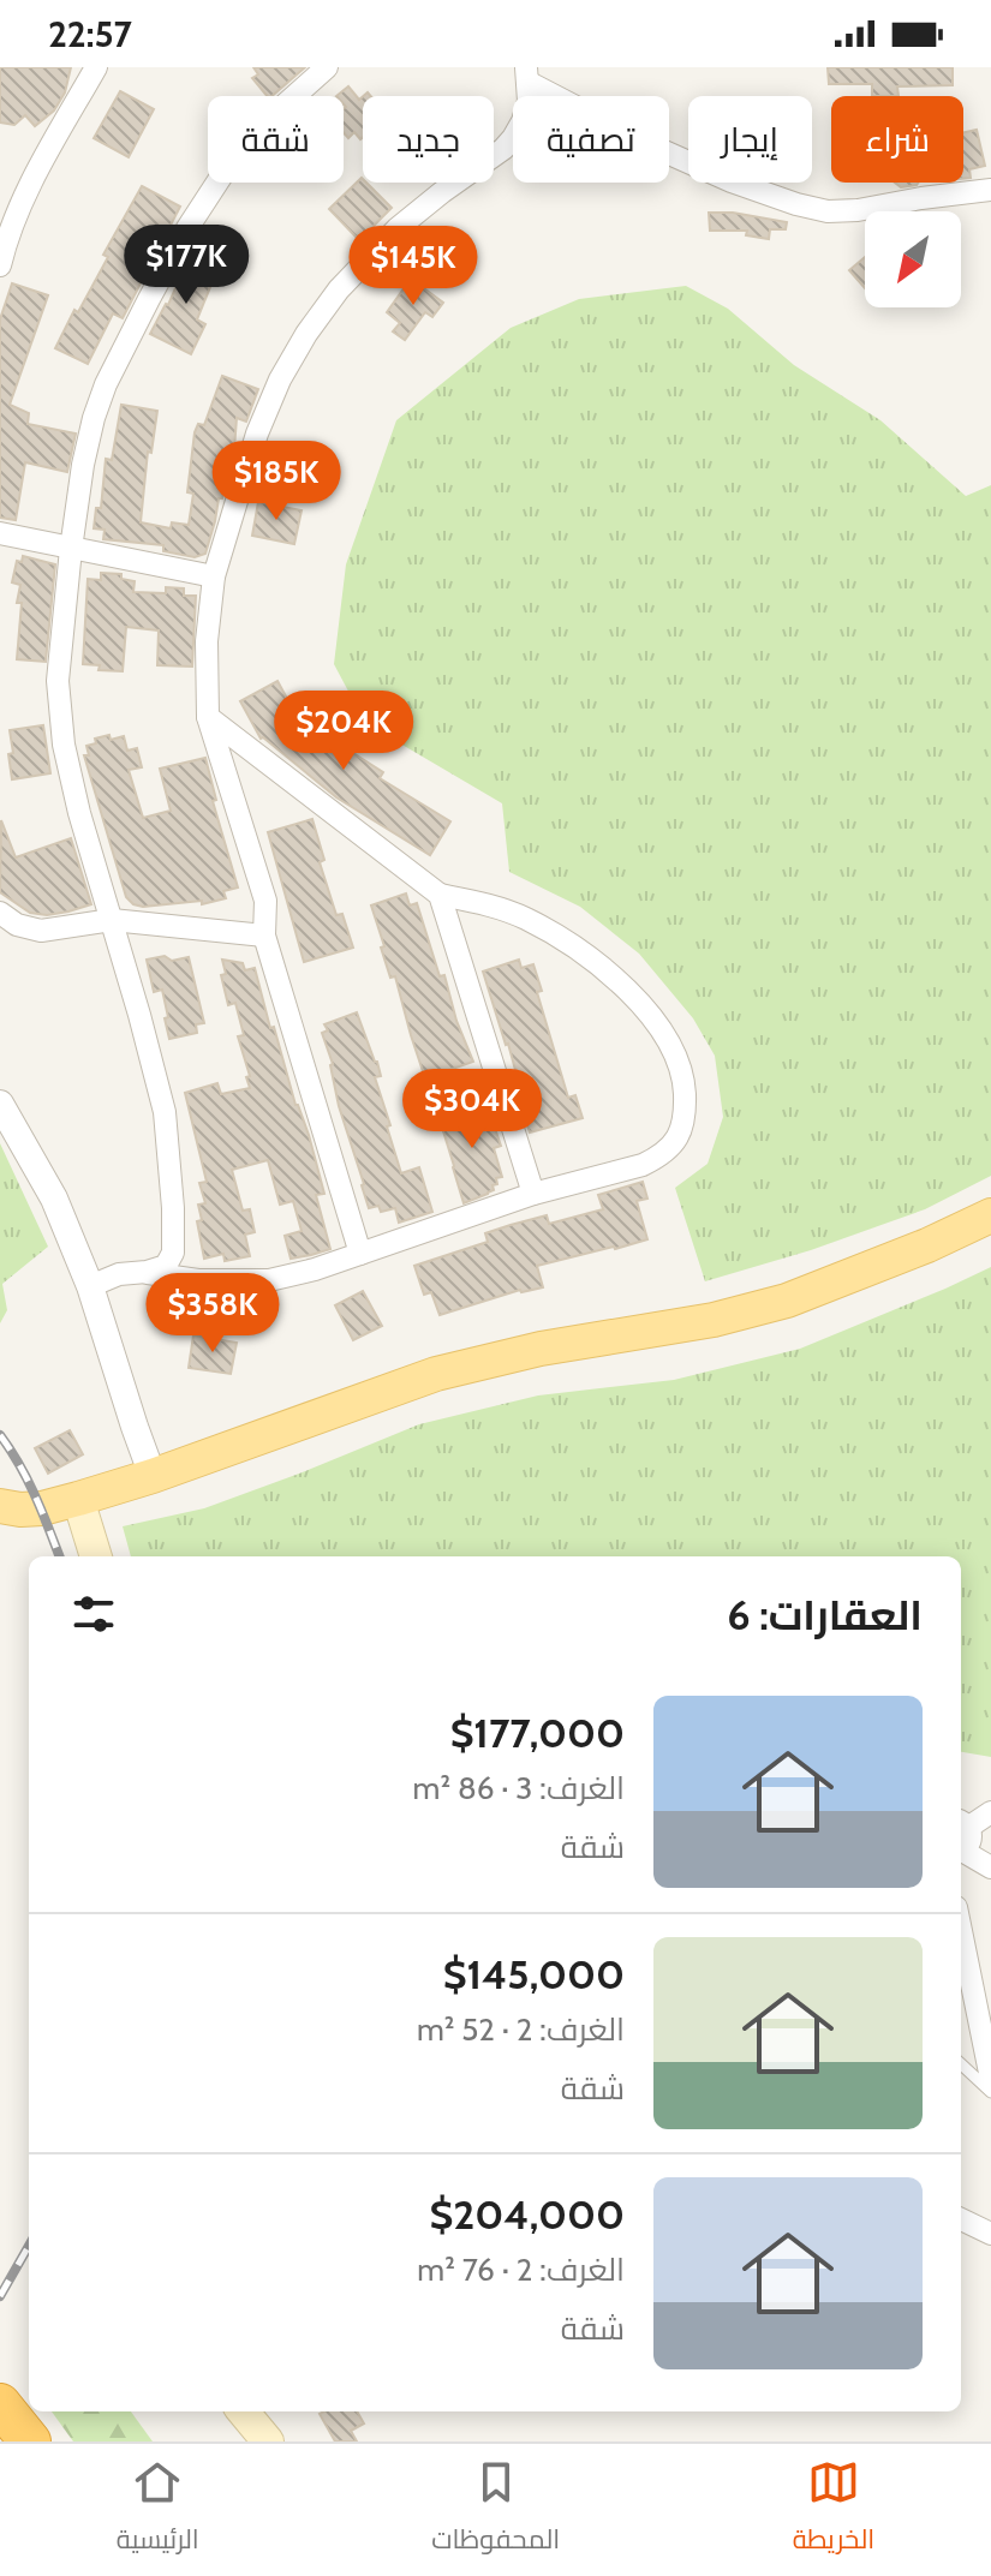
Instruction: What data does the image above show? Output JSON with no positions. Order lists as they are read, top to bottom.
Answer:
{
  "north": "bottom left",
  "page": {
    "status": "22:57",
    "chip": [
      "شراء",
      "إيجار",
      "تصفية",
      "جديد",
      "شقة"
    ],
    "price": [
      "$177K",
      "$145K",
      "$185K",
      "$204K",
      "$304K",
      "$358K"
    ],
    "heading": "العقارات: 6",
    "list": [
      {
        "name": "$177,000",
        "note": "الغرف: 3 · 86 m² · شقة"
      },
      {
        "name": "$145,000",
        "note": "الغرف: 2 · 52 m² · شقة"
      },
      {
        "name": "$204,000",
        "note": "الغرف: 2 · 76 m² · شقة"
      }
    ],
    "tabs": ["الخريطة", "المحفوظات", "الرئيسية"]
  }
}
